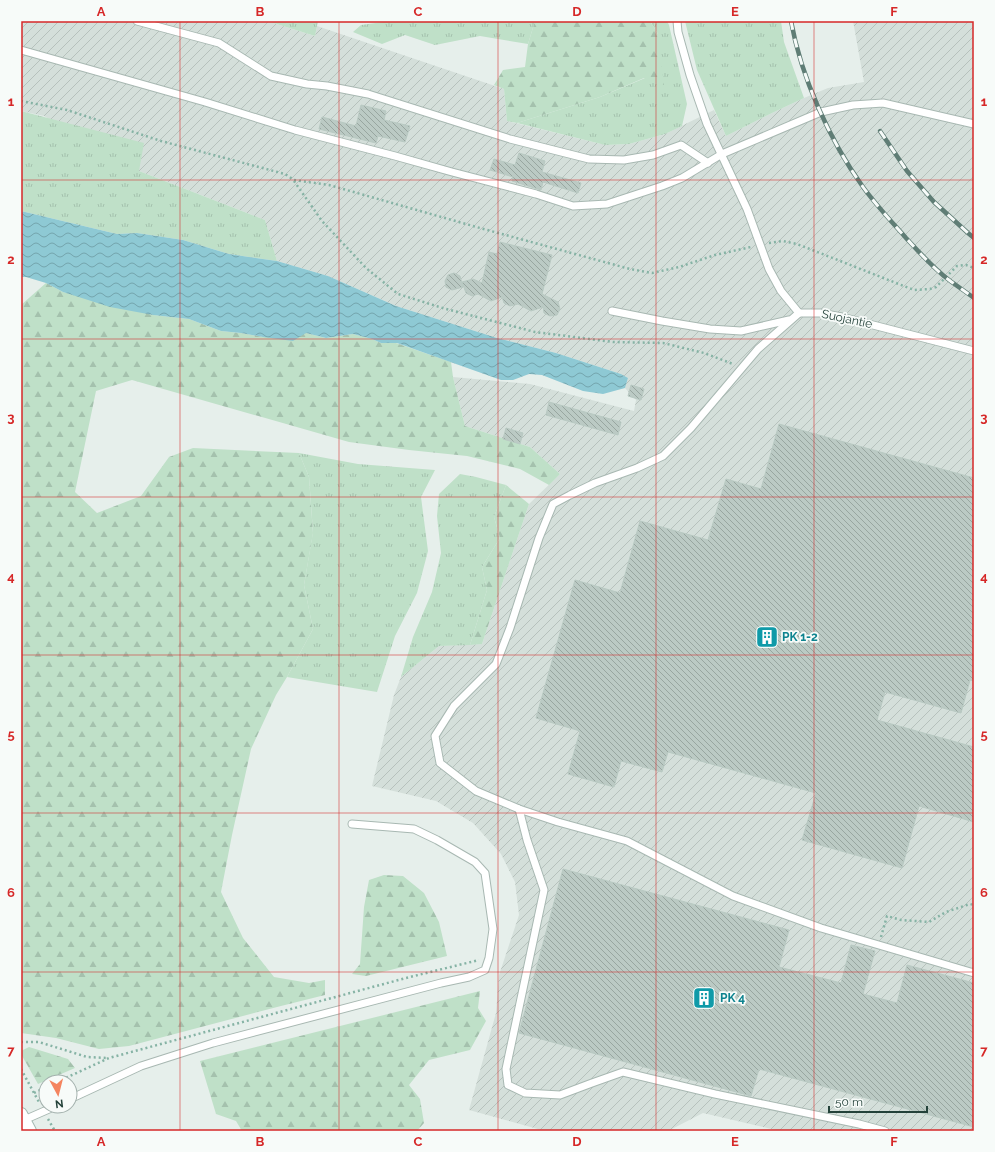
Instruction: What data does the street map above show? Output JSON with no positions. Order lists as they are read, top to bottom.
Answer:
{
  "streets": {
    "lane": ["Suojantie"]
  },
  "places": {
    "building": ["PK 1-2", "PK 4"]
  },
  "scale_bar": "50 m",
  "north": "bottom",
  "grid": {
    "columns": [
      "A",
      "B",
      "C",
      "D",
      "E",
      "F"
    ],
    "rows": [
      "1",
      "2",
      "3",
      "4",
      "5",
      "6",
      "7"
    ]
  }
}
